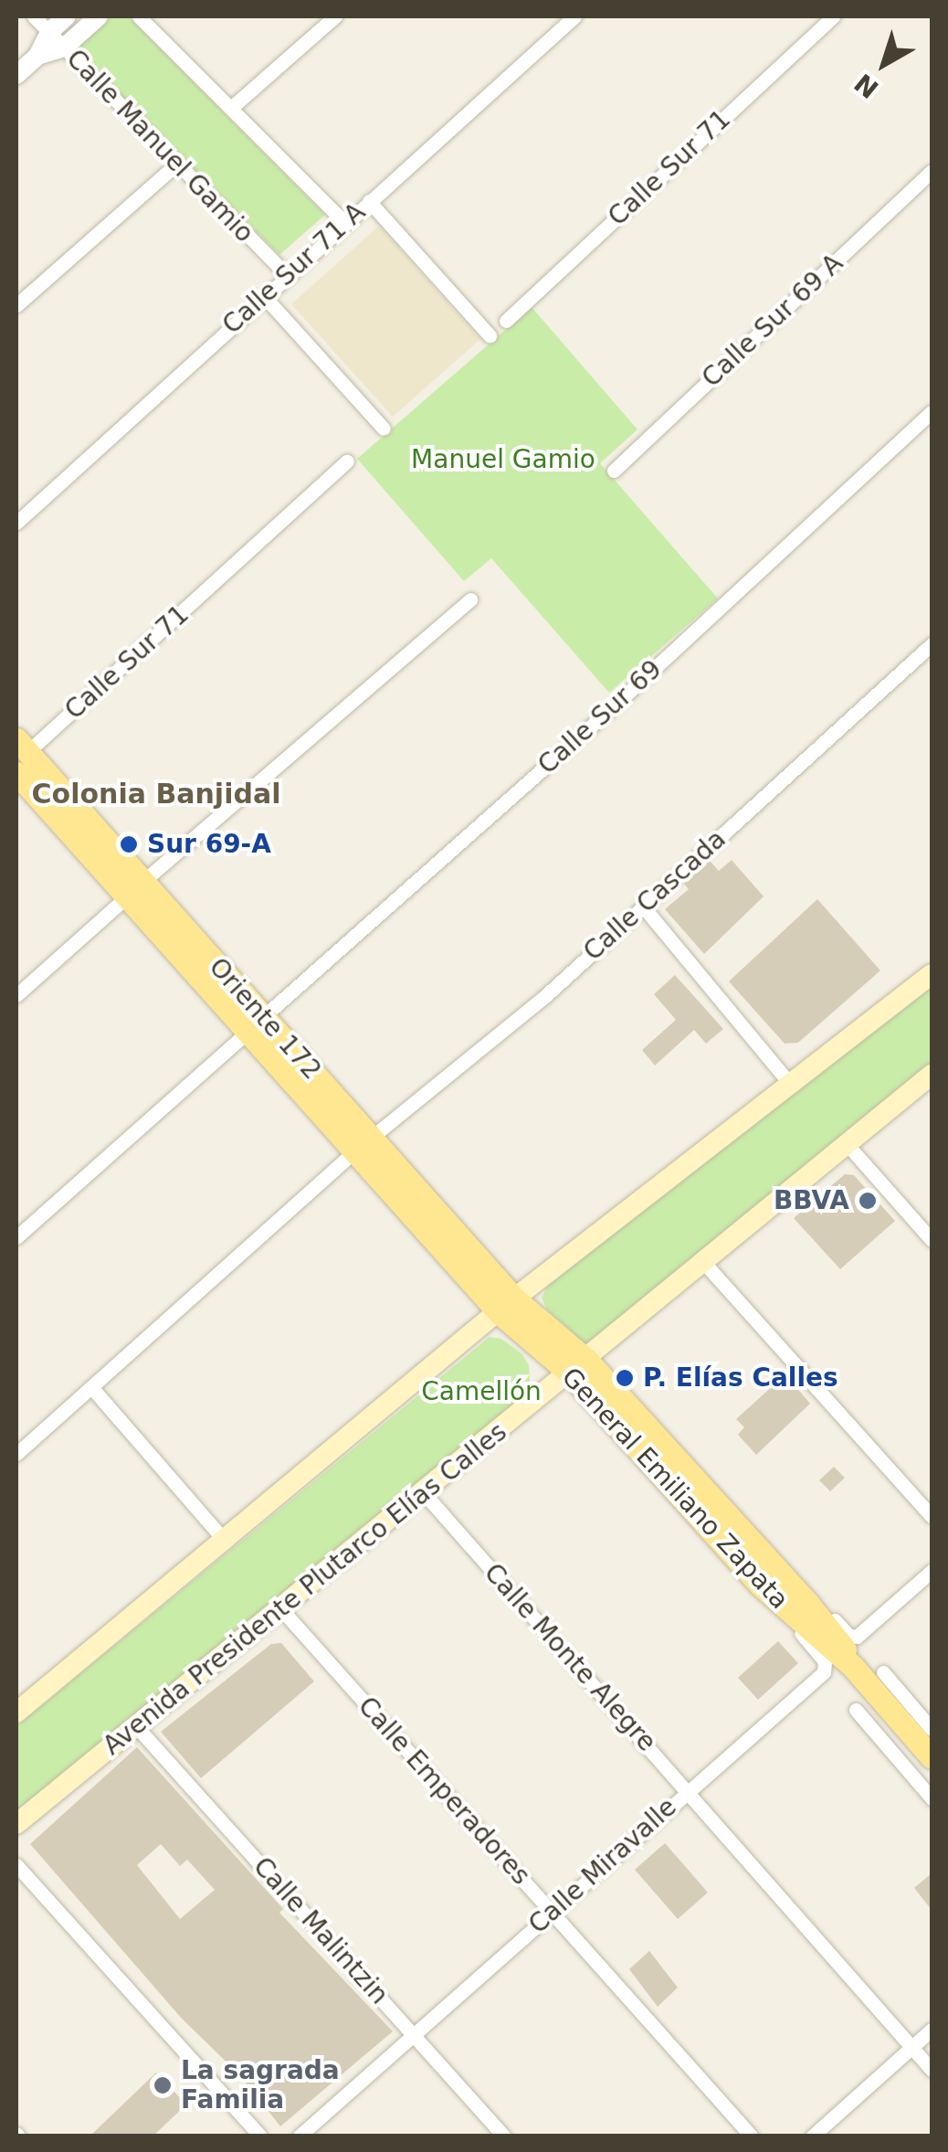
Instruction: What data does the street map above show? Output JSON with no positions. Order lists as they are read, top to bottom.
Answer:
{
  "streets": {
    "main road": ["Oriente 172", "General Emiliano Zapata", "Avenida Presidente Plutarco Elías Calles"],
    "street": [
      "Calle Manuel Gamio",
      "Calle Sur 71",
      "Calle Sur 71 A",
      "Calle Sur 69 A",
      "Calle Sur 69",
      "Calle Cascada",
      "Calle Monte Alegre",
      "Calle Emperadores",
      "Calle Miravalle",
      "Calle Malintzin"
    ]
  },
  "crossings": [
    ["Calle Manuel Gamio", "Calle Sur 71 A"],
    ["Calle Sur 71", "Oriente 172"],
    ["Calle Sur 69", "Oriente 172"],
    ["Calle Cascada", "Oriente 172"],
    ["Oriente 172", "General Emiliano Zapata"],
    ["General Emiliano Zapata", "Avenida Presidente Plutarco Elías Calles"],
    ["General Emiliano Zapata", "Calle Miravalle"],
    ["Avenida Presidente Plutarco Elías Calles", "Calle Monte Alegre"],
    ["Avenida Presidente Plutarco Elías Calles", "Calle Emperadores"],
    ["Avenida Presidente Plutarco Elías Calles", "Calle Malintzin"],
    ["Calle Monte Alegre", "Calle Miravalle"],
    ["Calle Emperadores", "Calle Miravalle"],
    ["Calle Miravalle", "Calle Malintzin"]
  ],
  "districts": ["Colonia Banjidal"],
  "parks": ["Manuel Gamio", "Camellón"],
  "places": [
    "Sur 69-A",
    "BBVA",
    "P. Elías Calles",
    "La sagrada Familia"
  ],
  "north": "bottom left"
}
